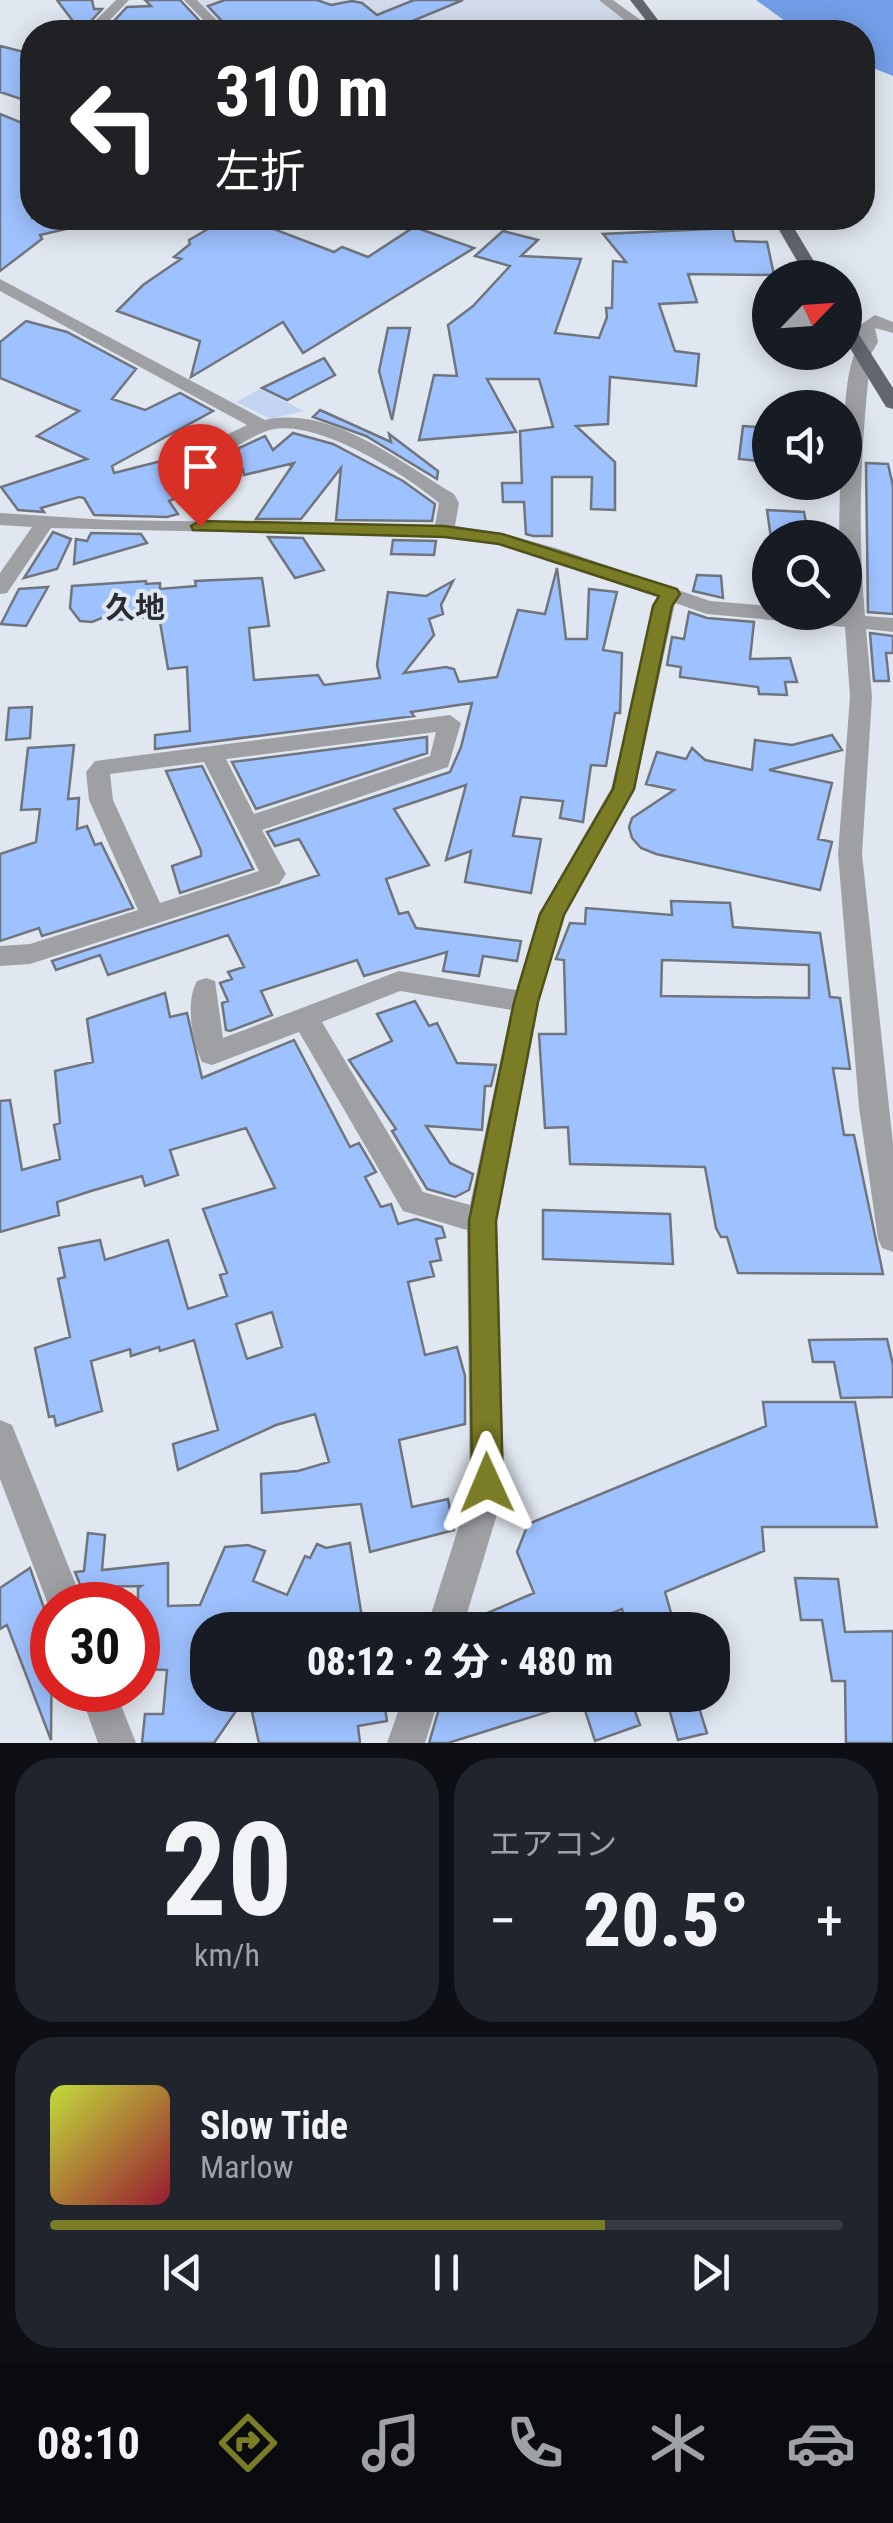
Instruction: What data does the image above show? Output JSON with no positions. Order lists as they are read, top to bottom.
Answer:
{
  "districts": ["久地"],
  "north": "top right",
  "page": {
    "turn": ["310 m", "左折"],
    "limit": "30",
    "trip": "08:12 · 2 分 · 480 m",
    "tile": [
      ["20", "km/h"],
      "エアコン"
    ],
    "heat": ["−", "20.5°", "+"],
    "song": ["Slow Tide", "Marlow"],
    "tabs": "08:10"
  }
}
